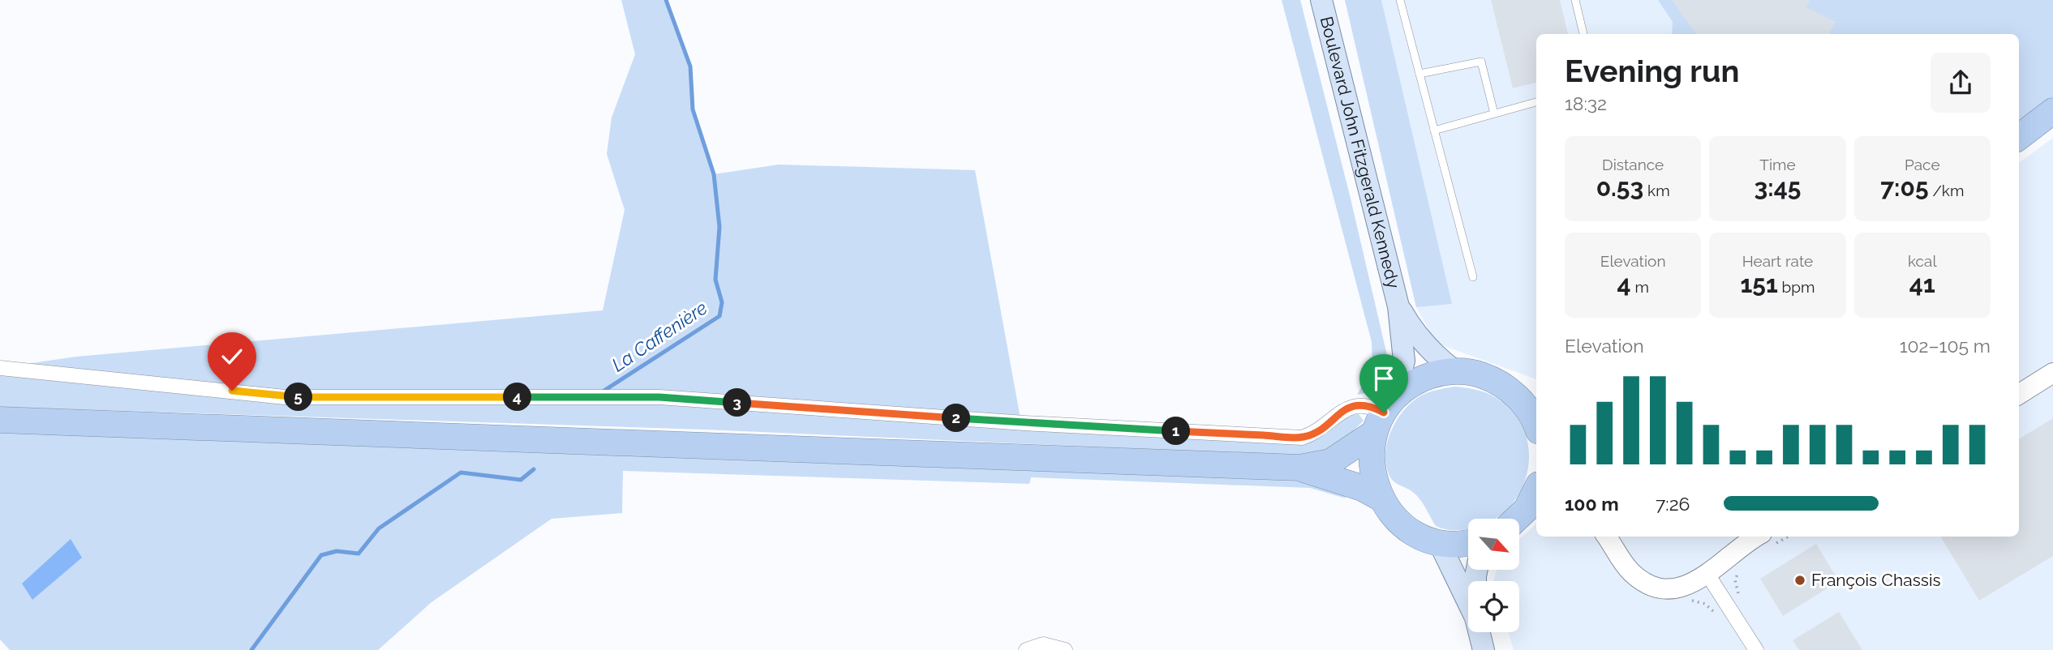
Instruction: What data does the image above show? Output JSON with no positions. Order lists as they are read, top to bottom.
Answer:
{
  "streets": {
    "main road": ["Boulevard John Fitzgerald Kennedy"]
  },
  "water": ["La Caffenière"],
  "places": ["François Chassis"],
  "north": "bottom right",
  "page": {
    "heading": ["Evening run", "18:32"],
    "stats": [
      ["Distance", "0.53 km"],
      ["Time", "3:45"],
      ["Pace", "7:05 /km"],
      ["Elevation", "4 m"],
      ["Heart rate", "151 bpm"],
      ["kcal", "41"]
    ],
    "chart": ["Elevation", "102–105 m"],
    "pins": [
      "4",
      "5",
      "3",
      "2",
      "1"
    ],
    "list": [
      {
        "name": "100 m",
        "note": "7:26"
      }
    ]
  }
}
